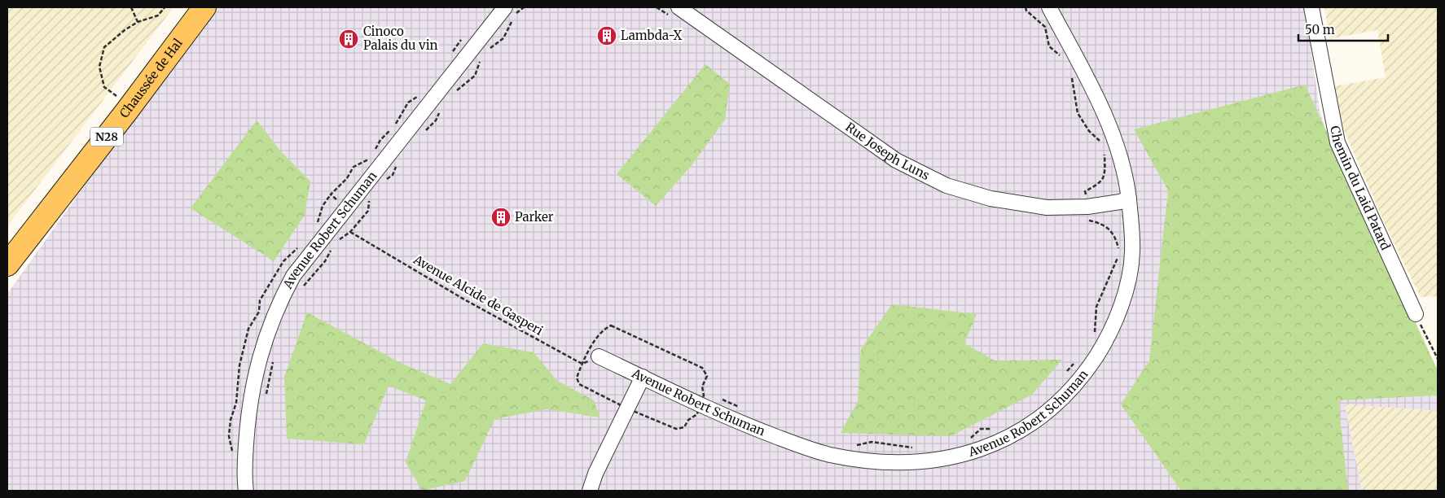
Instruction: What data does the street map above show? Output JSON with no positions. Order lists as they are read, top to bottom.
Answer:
{
  "streets": {
    "main road": ["Chaussée de Hal", "N28"],
    "street": ["Rue Joseph Luns", "Chemin du Laid Patard", "Avenue Robert Schuman"],
    "path": ["Avenue Alcide de Gasperi"]
  },
  "crossings": [
    ["Rue Joseph Luns", "Avenue Robert Schuman"],
    ["Avenue Robert Schuman", "Avenue Alcide de Gasperi"]
  ],
  "places": {
    "building": ["Lambda-X", "Cinoco Palais du vin", "Parker"]
  },
  "scale_bar": "50 m"
}
